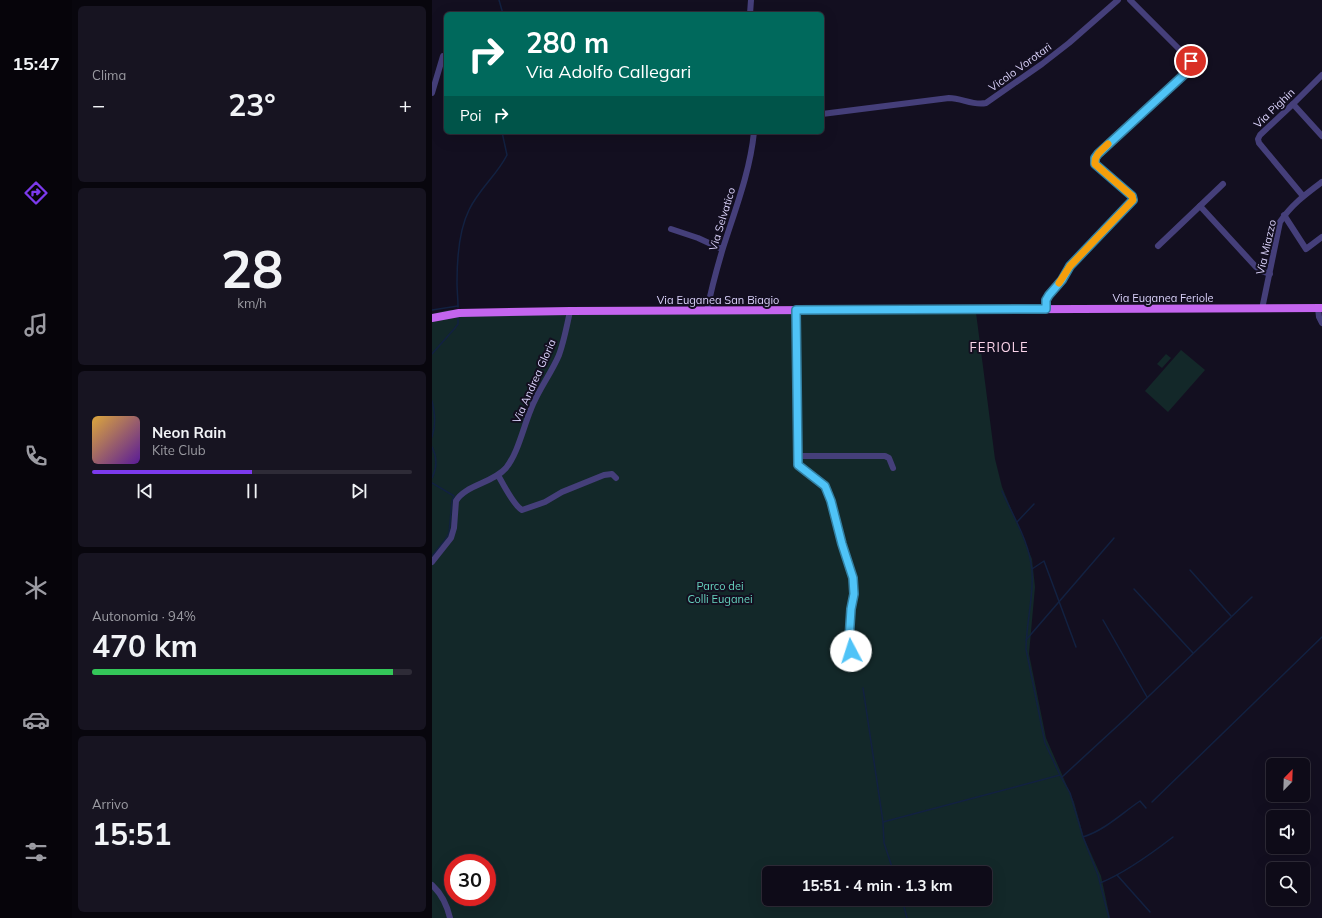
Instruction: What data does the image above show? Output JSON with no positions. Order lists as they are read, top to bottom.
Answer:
{
  "streets": {
    "main road": ["Via Euganea Feriole", "Via Euganea San Biagio"],
    "street": [
      "Vicolo Vorotari",
      "Via Pighin",
      "Via Selvatico",
      "Via Miazzo",
      "Via Andrea Gloria"
    ]
  },
  "crossings": [
    ["Via Pighin", "Via Miazzo"],
    ["Via Selvatico", "Via Euganea San Biagio"],
    ["Via Miazzo", "Via Euganea Feriole"],
    ["Via Euganea Feriole", "Via Euganea San Biagio"],
    ["Via Euganea San Biagio", "Via Andrea Gloria"]
  ],
  "districts": ["FERIOLE"],
  "parks": ["Parco dei Colli Euganei"],
  "north": "top right",
  "page": {
    "tabs": "15:47",
    "tile": [
      "Clima",
      ["28", "km/h"],
      ["Autonomia · 94%", "470 km"],
      ["Arrivo", "15:51"]
    ],
    "turn": ["280 m", "Via Adolfo Callegari"],
    "heat": ["−", "23°", "+"],
    "then": "Poi",
    "song": ["Neon Rain", "Kite Club"],
    "limit": "30",
    "trip": "15:51 · 4 min · 1.3 km"
  }
}
